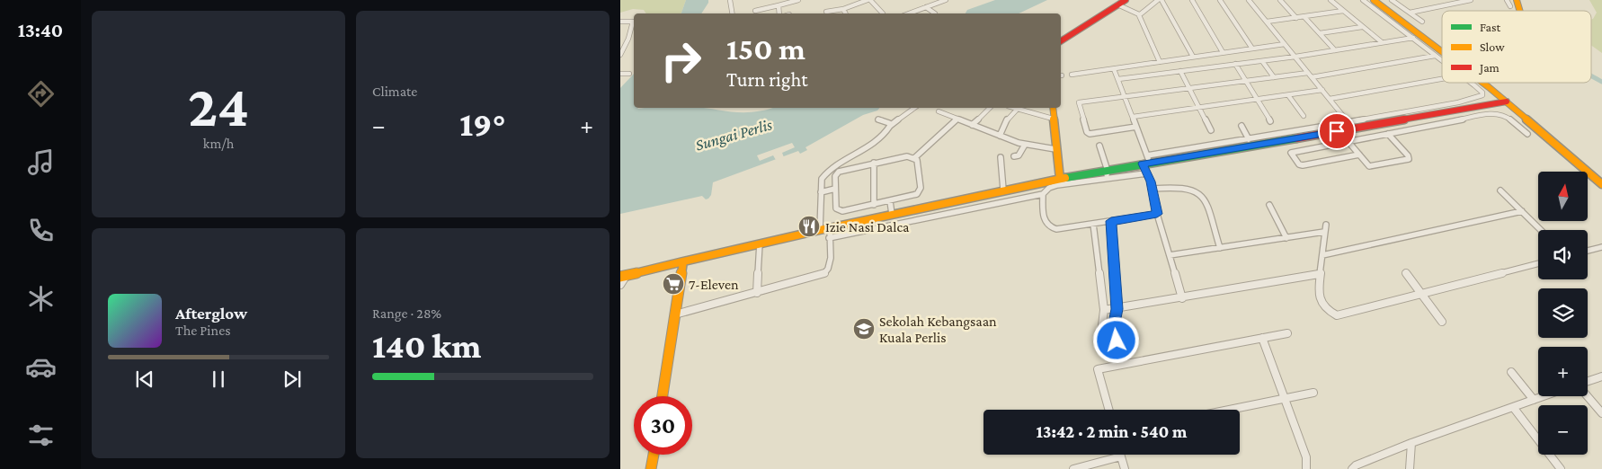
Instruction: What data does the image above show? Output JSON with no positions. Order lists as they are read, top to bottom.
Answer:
{
  "water": ["Sungai Perlis"],
  "places": {
    "restaurant": ["Izie Nasi Dalca"],
    "supermarket": ["7-Eleven"],
    "school or university": ["Sekolah Kebangsaan Kuala Perlis"]
  },
  "legend": ["Fast", "Slow", "Jam"],
  "north": "top",
  "page": {
    "tabs": "13:40",
    "tile": [
      ["24", "km/h"],
      "Climate",
      ["Range · 28%", "140 km"]
    ],
    "turn": ["150 m", "Turn right"],
    "heat": ["−", "19°", "+"],
    "map_buttons": ["+", "−"],
    "song": ["Afterglow", "The Pines"],
    "limit": "30",
    "trip": "13:42 · 2 min · 540 m"
  }
}
